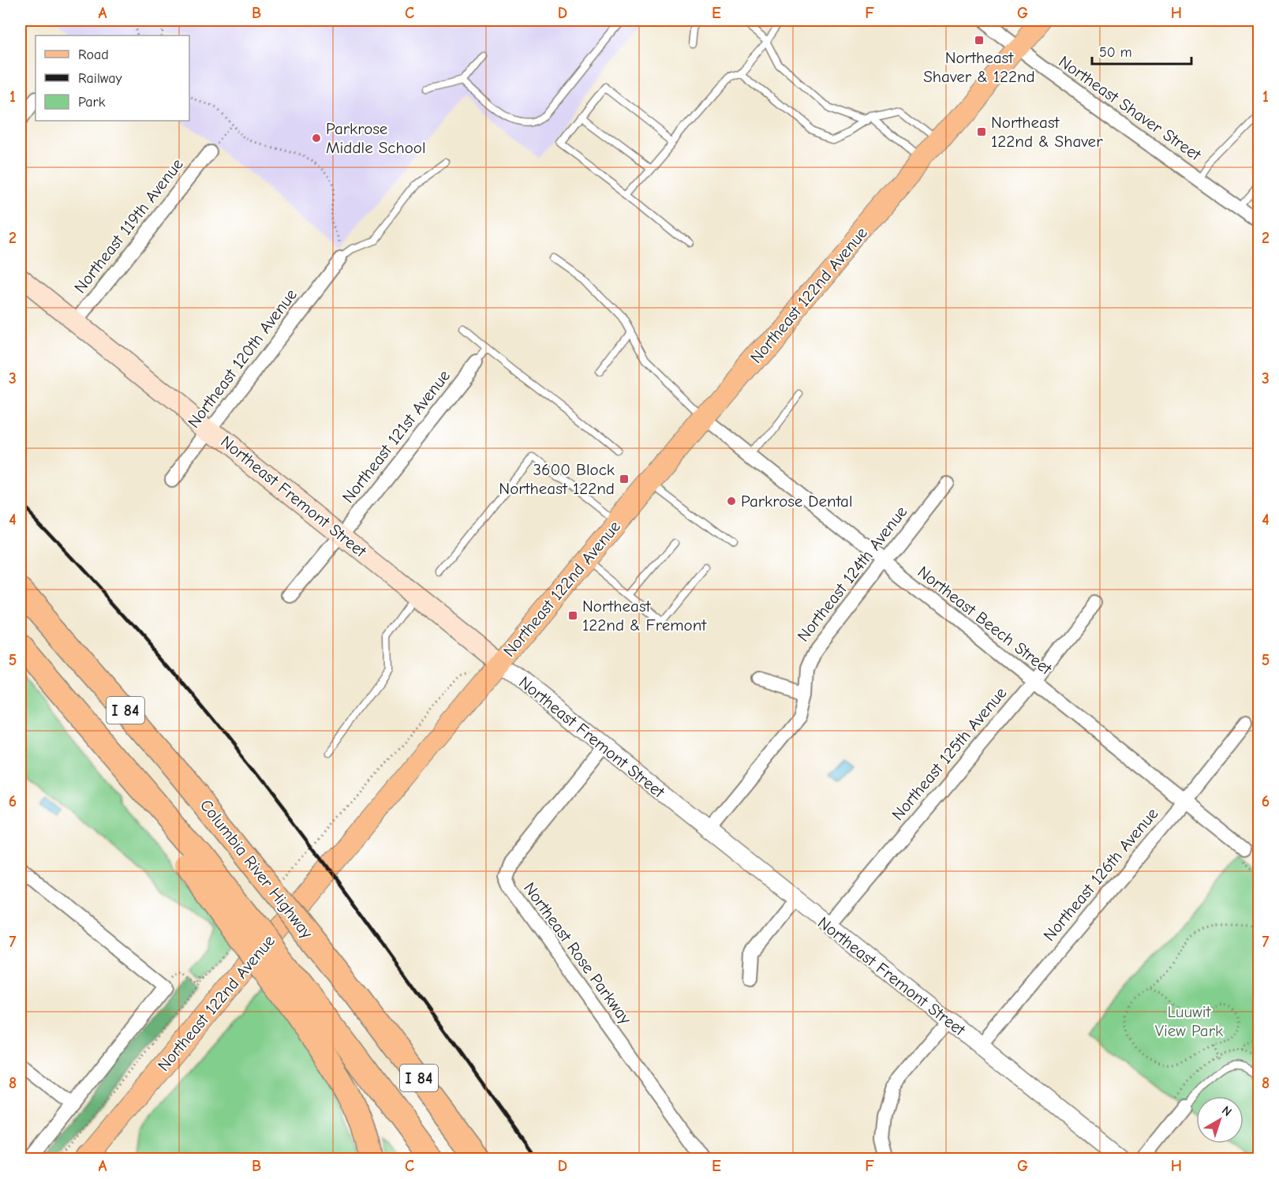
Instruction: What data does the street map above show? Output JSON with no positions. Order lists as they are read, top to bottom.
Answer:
{
  "streets": {
    "highway": ["I 84", "Columbia River Highway"],
    "main road": ["Northeast 122nd Avenue", "Northeast Fremont Street"],
    "street": [
      "Northeast Shaver Street",
      "Northeast 119th Avenue",
      "Northeast 120th Avenue",
      "Northeast 121st Avenue",
      "Northeast 124th Avenue",
      "Northeast Beech Street",
      "Northeast 125th Avenue",
      "Northeast 126th Avenue",
      "Northeast Rose Parkway"
    ]
  },
  "crossings": [
    ["Northeast Shaver Street", "Northeast 122nd Avenue"],
    ["Northeast 119th Avenue", "Northeast Fremont Street"],
    ["Northeast 122nd Avenue", "Northeast Fremont Street"],
    ["Northeast 122nd Avenue", "Northeast Beech Street"],
    ["Northeast 120th Avenue", "Northeast Fremont Street"],
    ["Northeast 121st Avenue", "Northeast Fremont Street"],
    ["Northeast Fremont Street", "Northeast 124th Avenue"],
    ["Northeast Fremont Street", "Northeast 125th Avenue"],
    ["Northeast Fremont Street", "Northeast 126th Avenue"],
    ["Northeast Fremont Street", "Northeast Rose Parkway"],
    ["Northeast 124th Avenue", "Northeast Beech Street"],
    ["Northeast Beech Street", "Northeast 125th Avenue"],
    ["Northeast Beech Street", "Northeast 126th Avenue"]
  ],
  "parks": ["Luuwit View Park"],
  "places": {
    "transit": [
      "Northeast Shaver & 122nd",
      "Northeast 122nd & Shaver",
      "3600 Block Northeast 122nd",
      "Northeast 122nd & Fremont"
    ],
    "other": ["Parkrose Middle School", "Parkrose Dental"]
  },
  "legend": ["Road", "Railway", "Park"],
  "scale_bar": "50 m",
  "north": "top right",
  "grid": {
    "columns": [
      "A",
      "B",
      "C",
      "D",
      "E",
      "F",
      "G",
      "H"
    ],
    "rows": [
      "1",
      "2",
      "3",
      "4",
      "5",
      "6",
      "7",
      "8"
    ]
  }
}
